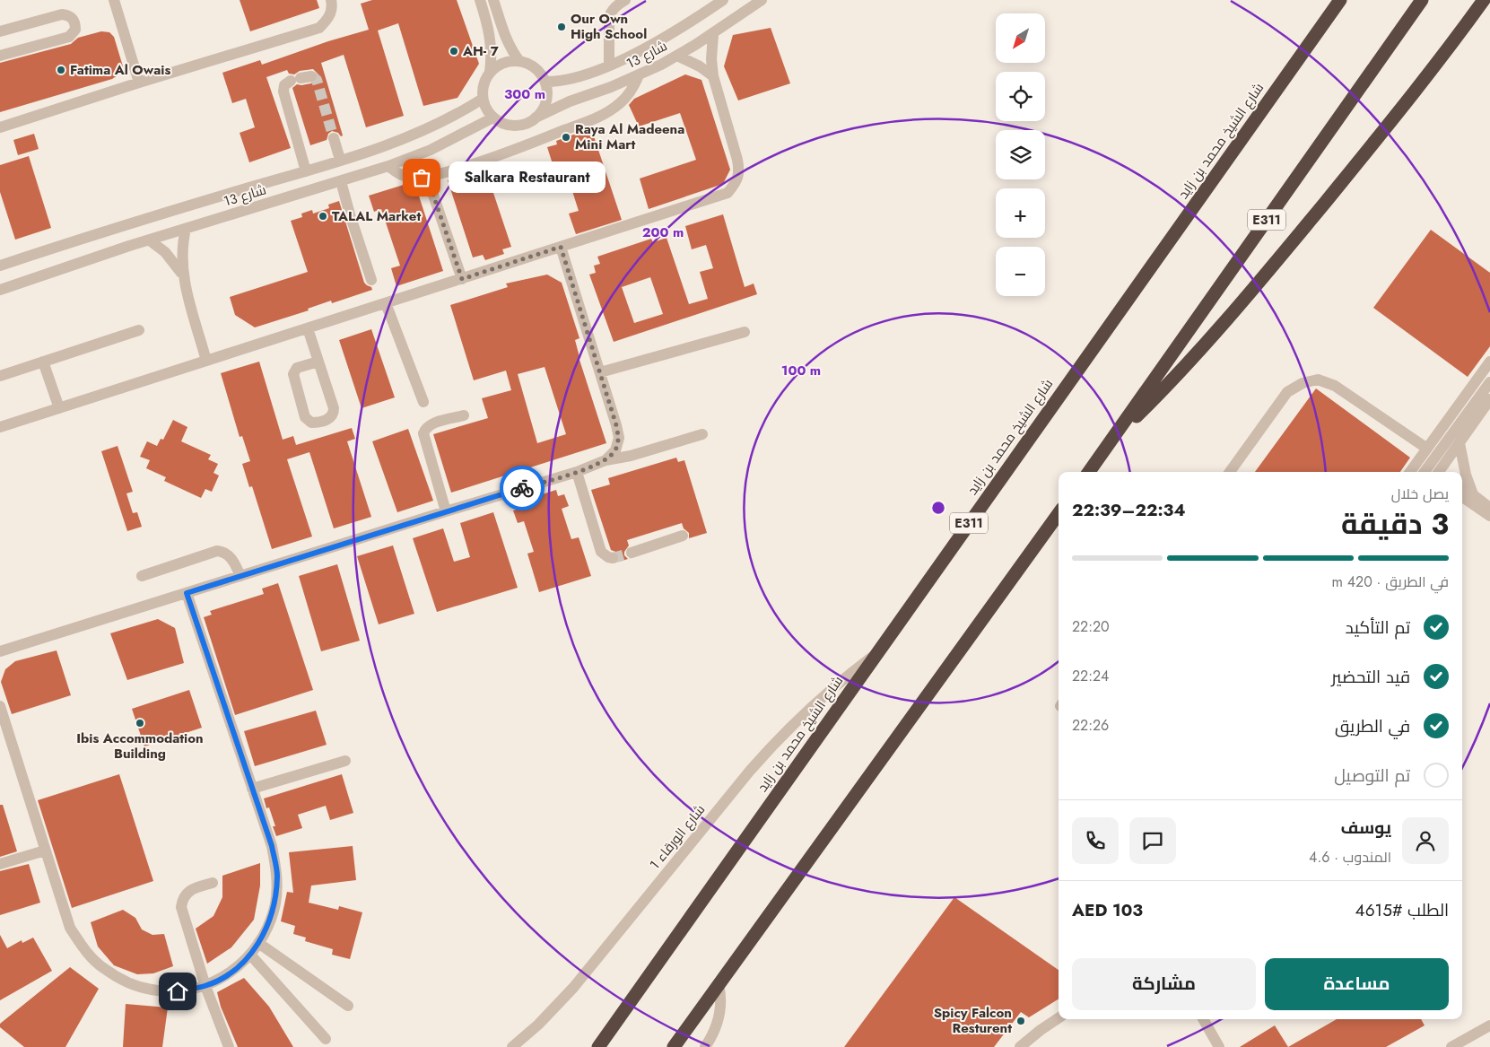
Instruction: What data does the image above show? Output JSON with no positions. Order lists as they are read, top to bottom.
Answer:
{
  "streets": {
    "highway": ["شارع الشيخ محمد بن زايد", "E311"],
    "street": ["شارع 13", "شارع الورقاء 1"]
  },
  "crossings": [
    ["شارع الشيخ محمد بن زايد", "شارع الورقاء 1"]
  ],
  "places": [
    "Our Own High School",
    "AH- 7",
    "Fatima Al Owais",
    "Raya Al Madeena Mini Mart",
    "Salkara Restaurant",
    "TALAL Market",
    "Ibis Accommodation Building",
    "Spicy Falcon Resturent"
  ],
  "north": "bottom left",
  "page": {
    "map_buttons": ["+", "−"],
    "bubble": "Salkara Restaurant",
    "heading": ["3 دقيقة", "يصل خلال", "22:34–22:39"],
    "panel": [
      "يوسف",
      "المندوب · 4.6",
      "الطلب #4615",
      "AED 103"
    ],
    "bar": "في الطريق · 420 m",
    "list": [
      ["تم التأكيد", "22:20"],
      ["قيد التحضير", "22:24"],
      ["في الطريق", "22:26"],
      "تم التوصيل"
    ],
    "buttons": ["مساعدة", "مشاركة"]
  },
  "rings": ["300 m", "200 m", "100 m"]
}
